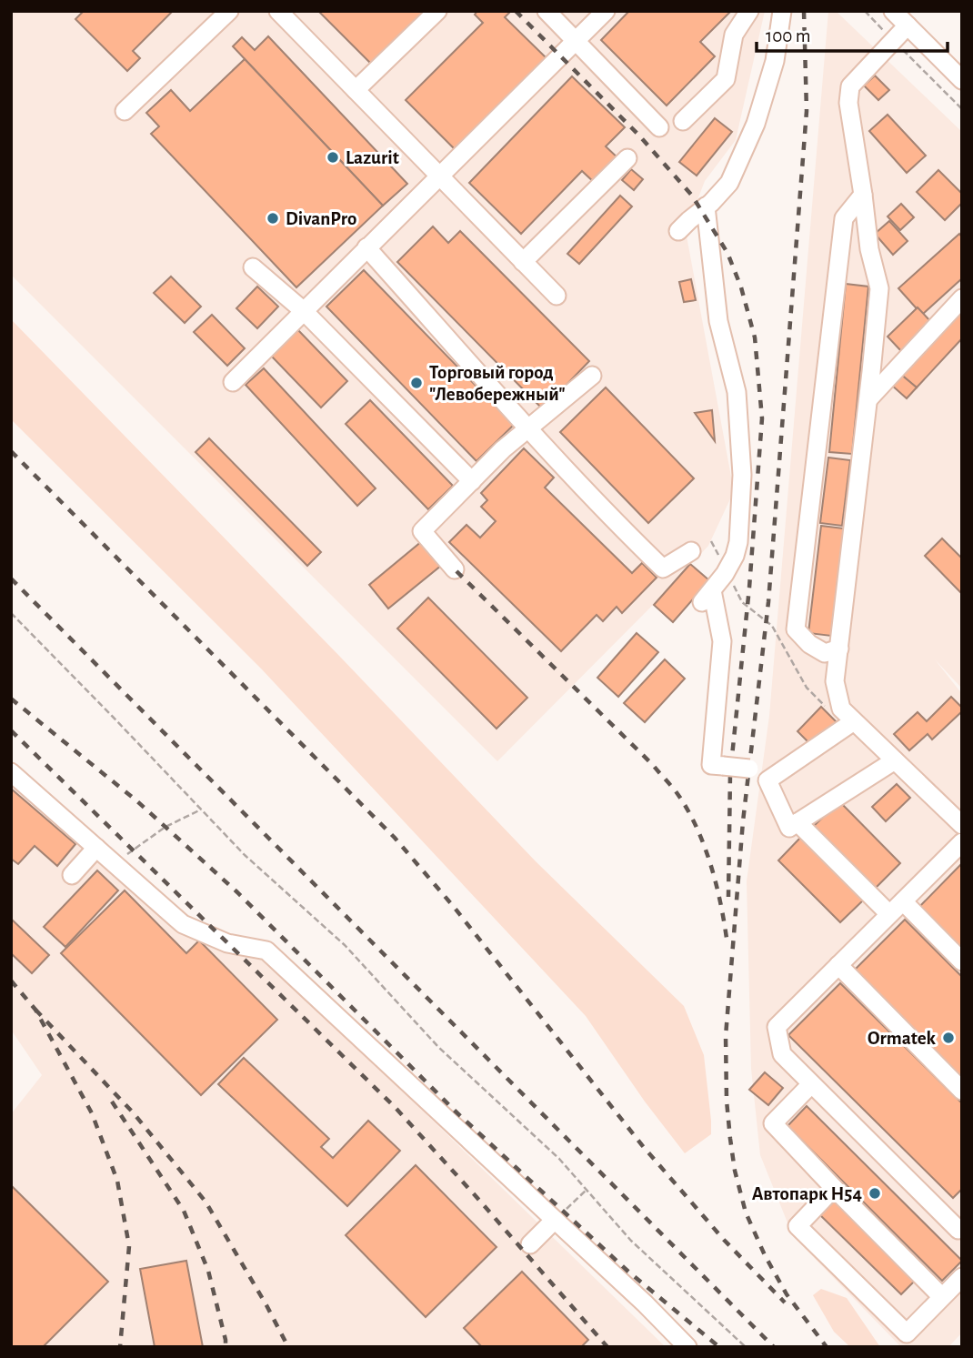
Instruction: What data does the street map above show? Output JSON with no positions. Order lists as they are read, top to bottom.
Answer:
{
  "places": [
    "Lazurit",
    "DivanPro",
    "Торговый город \"Левобережный\"",
    "Ormatek",
    "Автопарк Н54"
  ],
  "scale_bar": "100 m"
}
